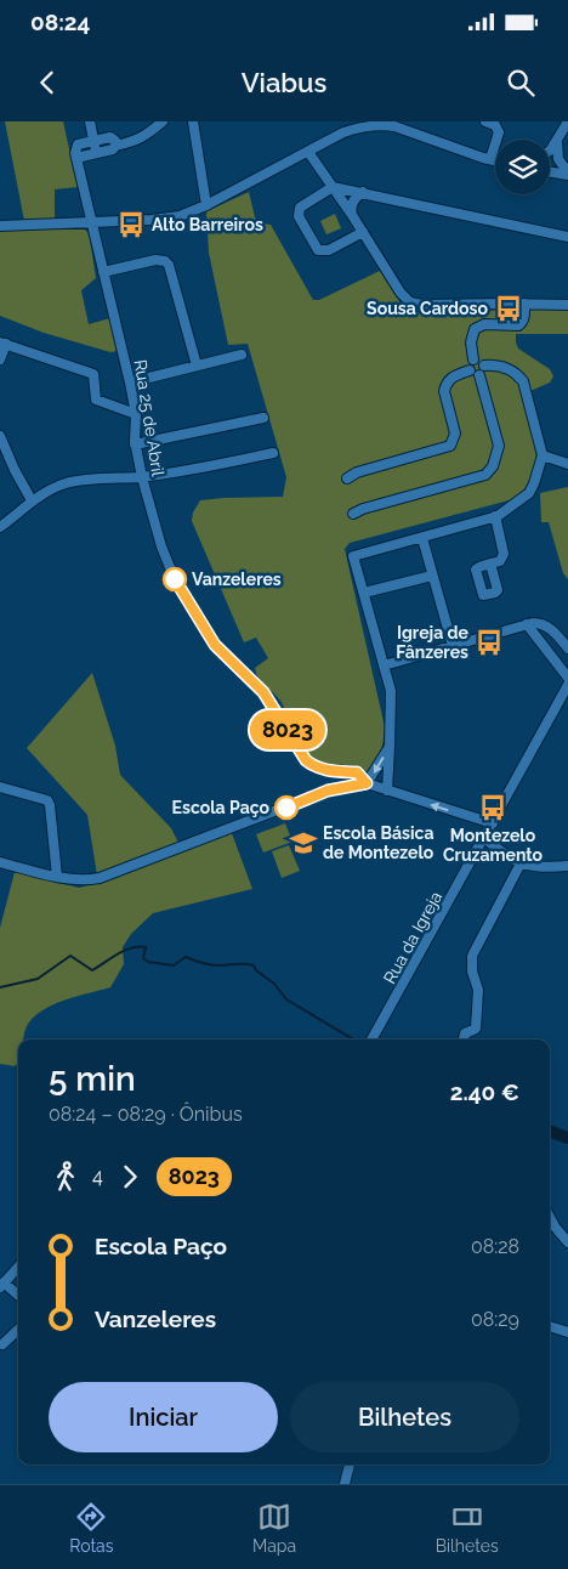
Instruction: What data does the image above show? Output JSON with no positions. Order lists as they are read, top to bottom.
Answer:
{
  "streets": {
    "street": ["Rua 25 de Abril", "Rua da Igreja"]
  },
  "crossings": [
    ["Rua 25 de Abril", "Rua da Igreja"]
  ],
  "places": {
    "bus stop": [
      "Alto Barreiros",
      "Sousa Cardoso",
      "Igreja de Fânzeres",
      "Montezelo Cruzamento"
    ],
    "other": ["Vanzeleres", "Escola Paço"],
    "school or university": ["Escola Básica de Montezelo"]
  },
  "lines": ["bus line 8023"],
  "page": {
    "status": "08:24",
    "header": "Viabus",
    "on_map": "8023",
    "heading": ["5 min", "08:24 – 08:29 · Ônibus", "2.40 €"],
    "legs": ["4", "8023"],
    "list": [
      {
        "name": "Escola Paço",
        "value": "08:28"
      },
      {
        "name": "Vanzeleres",
        "value": "08:29"
      }
    ],
    "buttons": ["Iniciar", "Bilhetes"],
    "tabs": ["Rotas", "Mapa", "Bilhetes"]
  }
}
